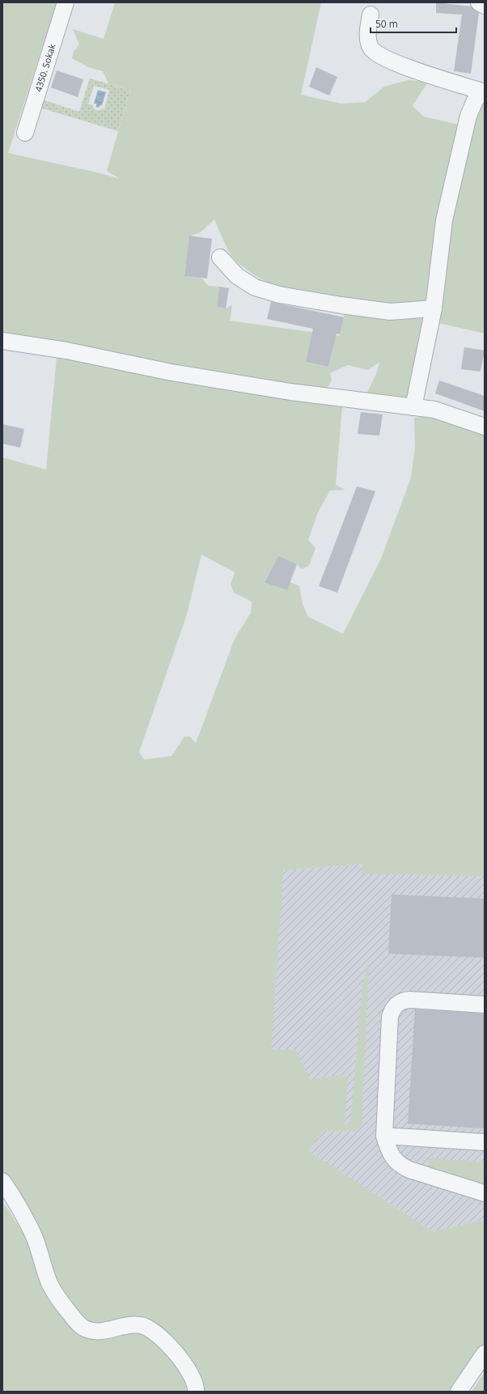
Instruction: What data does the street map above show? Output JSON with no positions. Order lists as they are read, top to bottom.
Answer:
{
  "streets": {
    "street": ["4350. Sokak"]
  },
  "scale_bar": "50 m"
}
